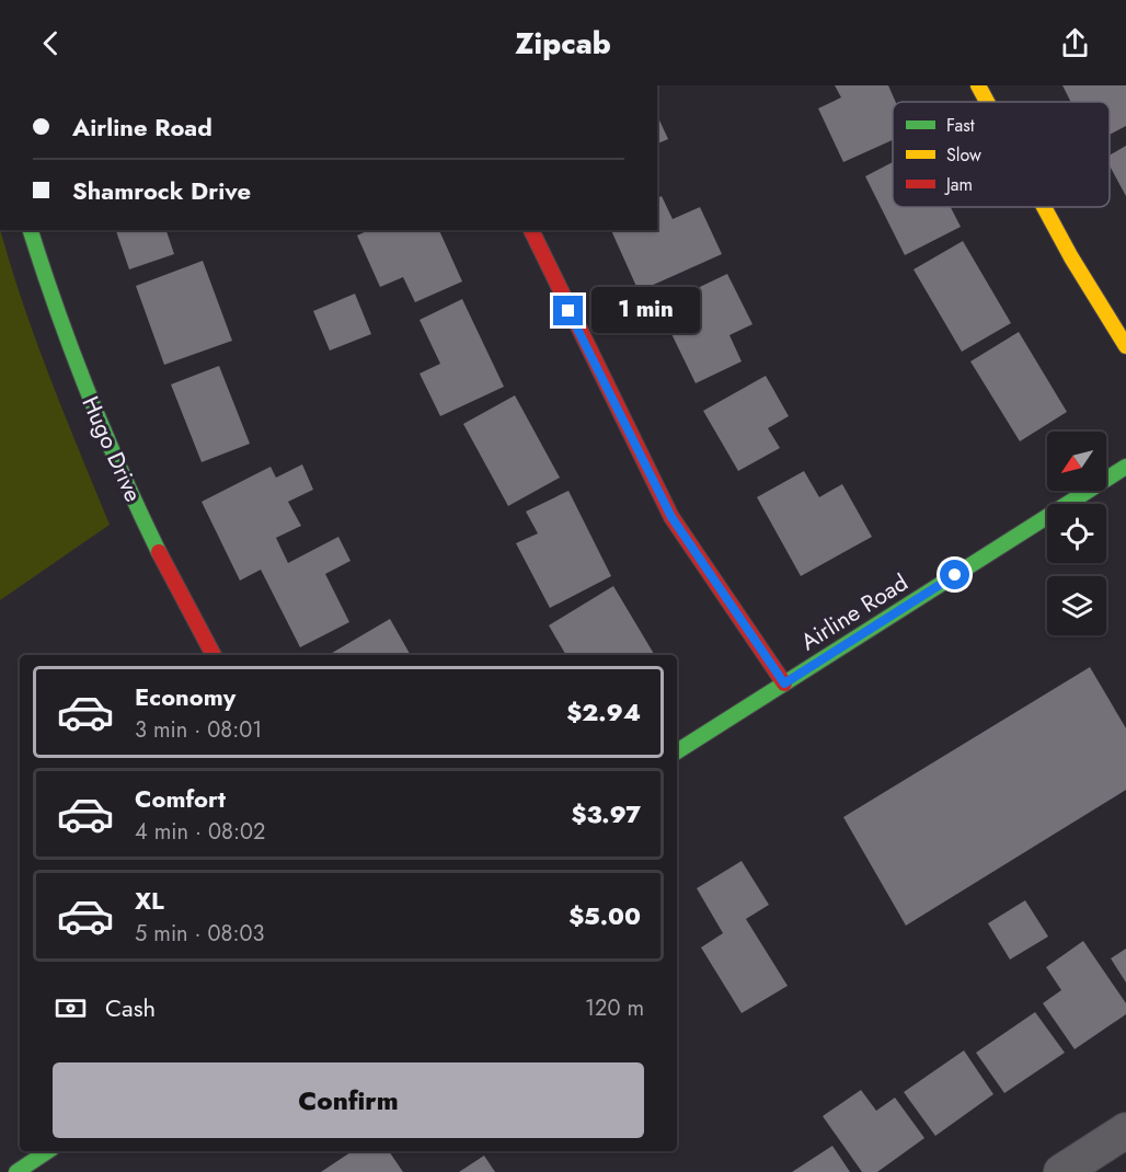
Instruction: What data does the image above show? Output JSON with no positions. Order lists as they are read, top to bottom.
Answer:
{
  "streets": {
    "street": ["Hugo Drive", "Airline Road"]
  },
  "legend": ["Fast", "Slow", "Jam"],
  "north": "bottom left",
  "page": {
    "header": "Zipcab",
    "banner": ["Airline Road", "Shamrock Drive"],
    "bubble": "1 min",
    "list": [
      {
        "name": "Economy",
        "note": "3 min · 08:01",
        "value": "$2.94"
      },
      {
        "name": "Comfort",
        "note": "4 min · 08:02",
        "value": "$3.97"
      },
      {
        "name": "XL",
        "note": "5 min · 08:03",
        "value": "$5.00"
      }
    ],
    "pay": ["Cash", "120 m"],
    "buttons": "Confirm"
  }
}
